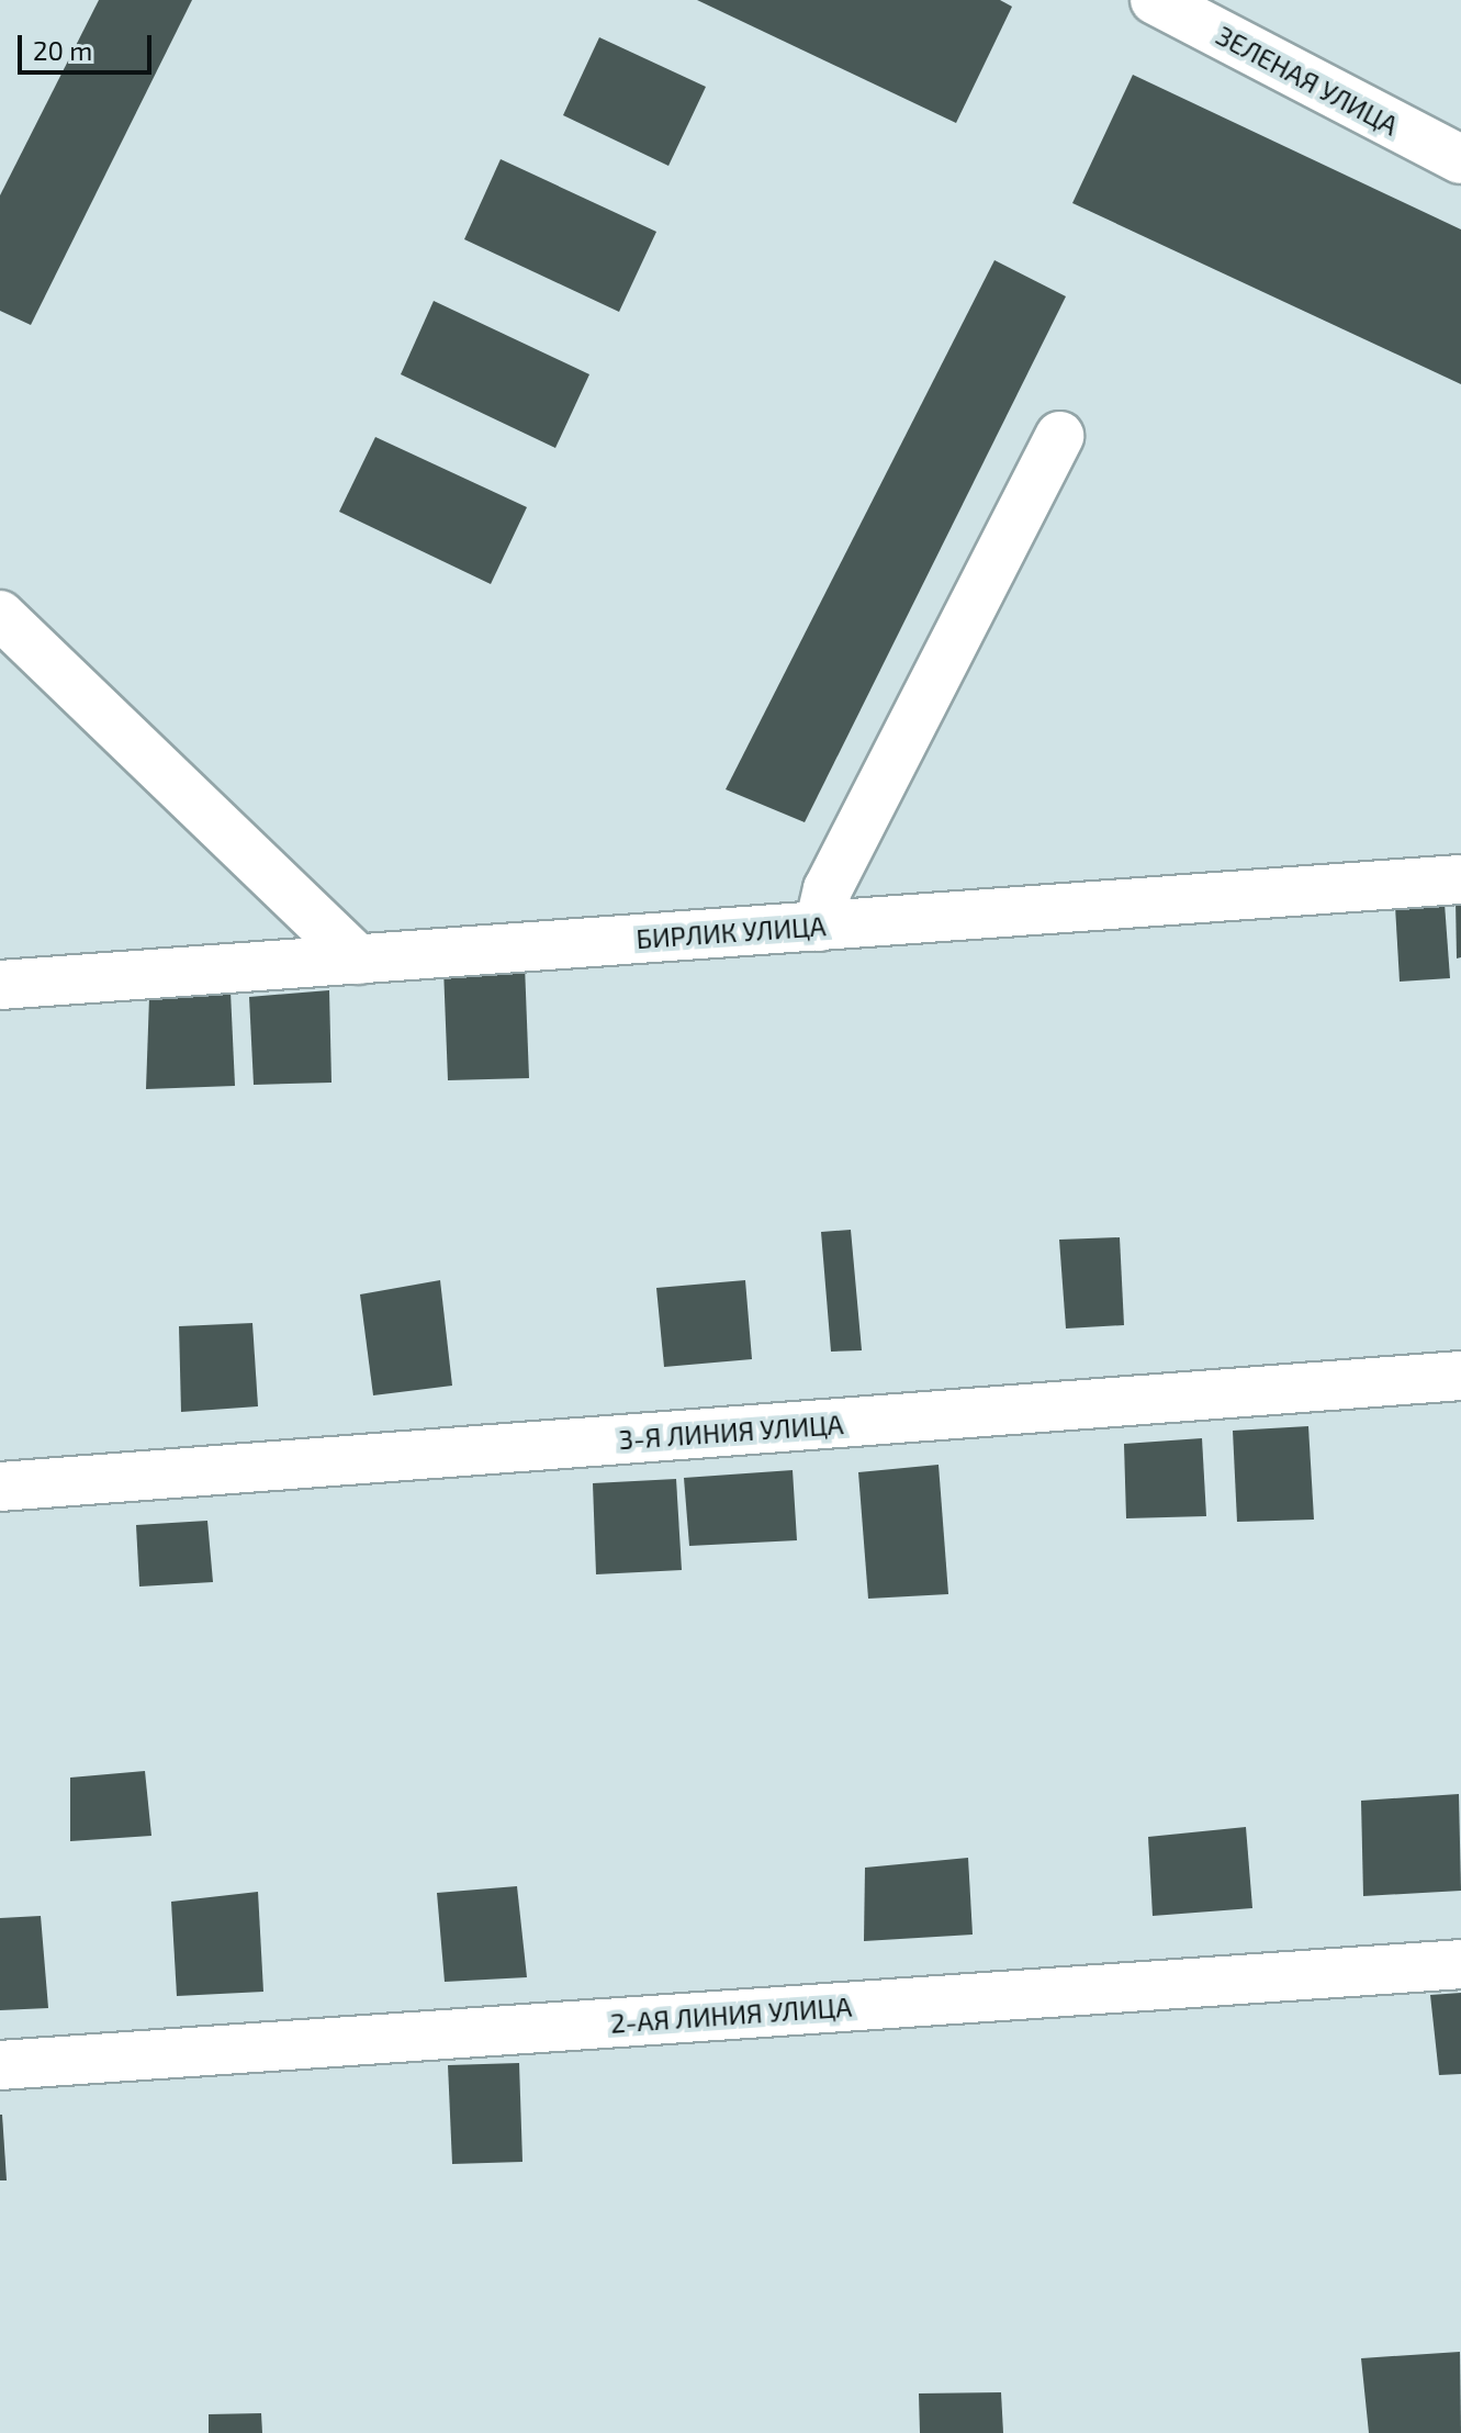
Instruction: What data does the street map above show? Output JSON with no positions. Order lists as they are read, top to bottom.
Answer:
{
  "streets": {
    "street": [
      "ЗЕЛЕНАЯ УЛИЦА",
      "БИРЛИК УЛИЦА",
      "3-Я ЛИНИЯ УЛИЦА",
      "2-АЯ ЛИНИЯ УЛИЦА"
    ]
  },
  "scale_bar": "20 m"
}
